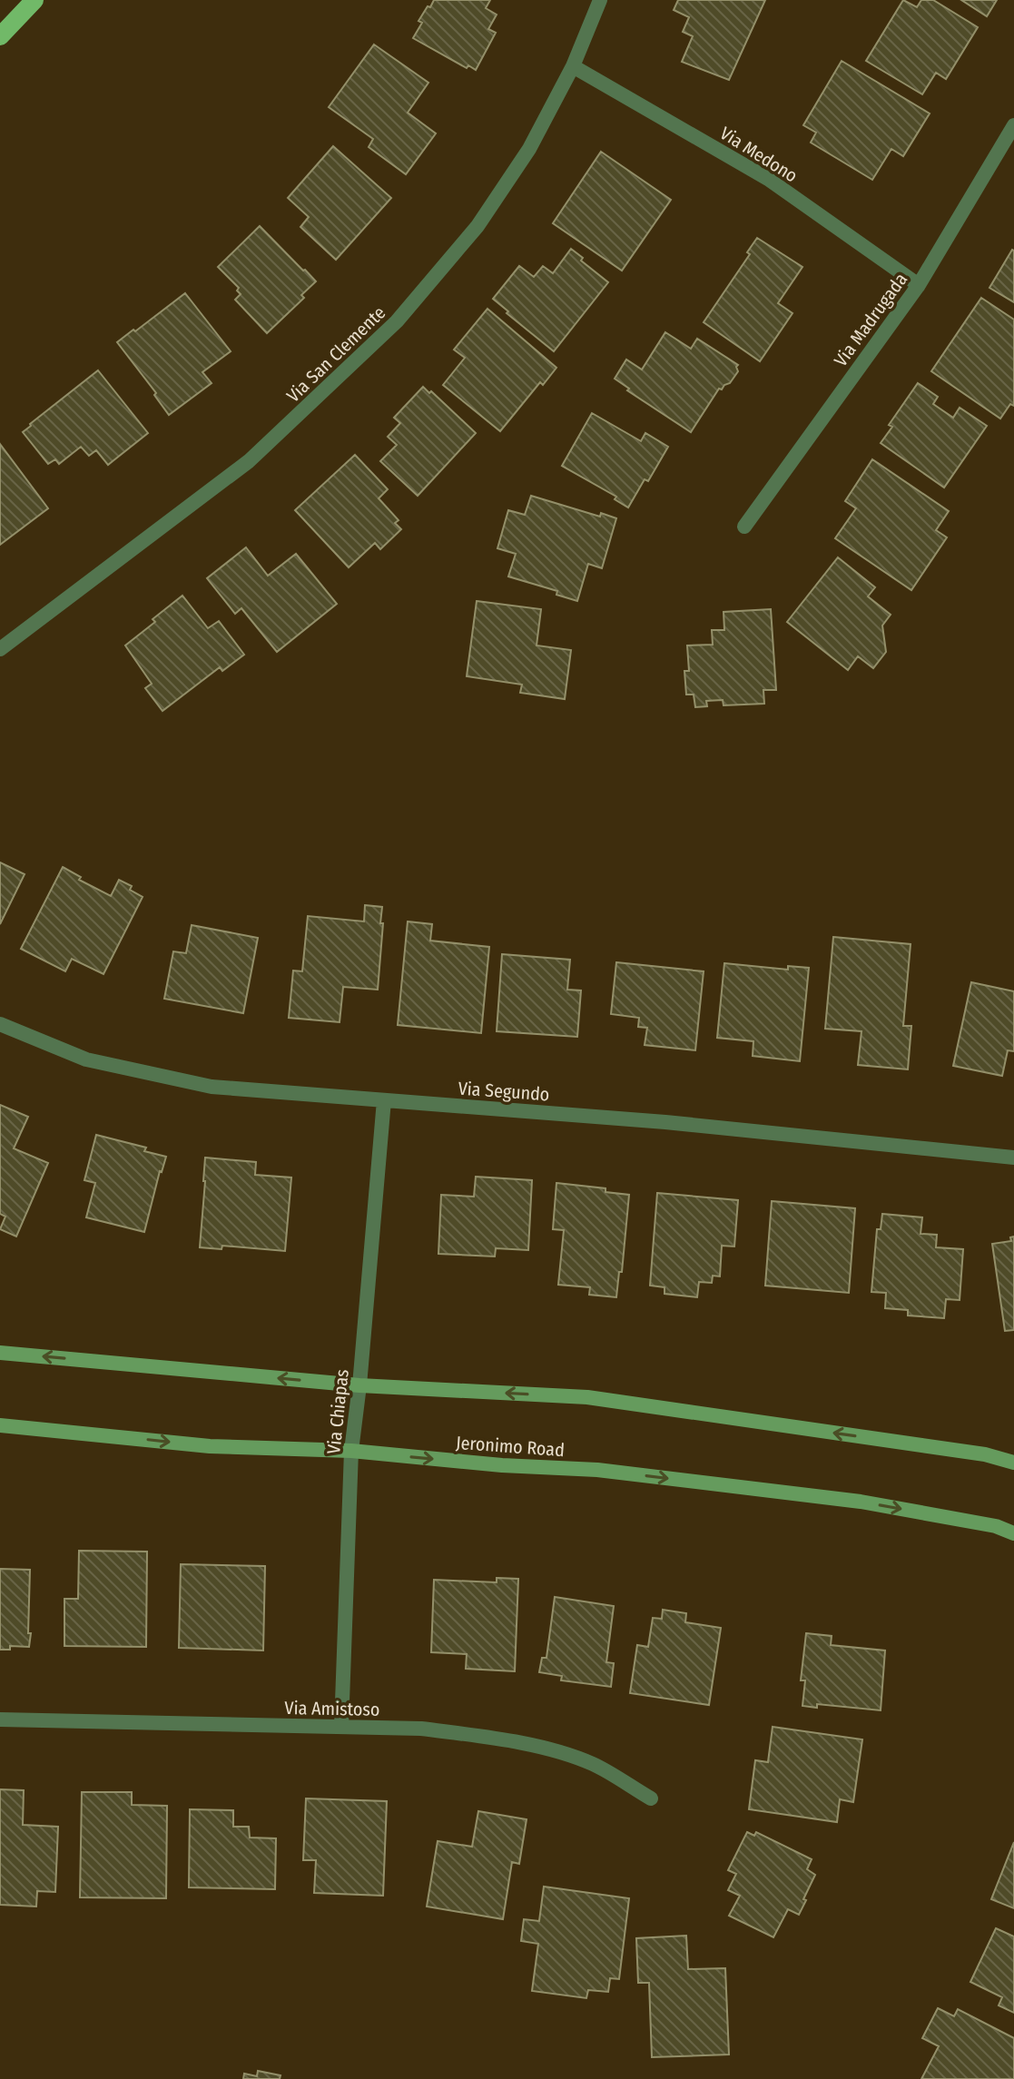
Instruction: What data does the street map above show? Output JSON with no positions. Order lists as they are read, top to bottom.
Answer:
{
  "streets": {
    "main road": ["Jeronimo Road"],
    "street": [
      "Via Medono",
      "Via Madrugada",
      "Via San Clemente",
      "Via Segundo",
      "Via Chiapas",
      "Via Amistoso"
    ]
  },
  "crossings": [
    ["Via Medono", "Via Madrugada"],
    ["Via Medono", "Via San Clemente"],
    ["Via Segundo", "Via Chiapas"],
    ["Via Chiapas", "Jeronimo Road"],
    ["Via Chiapas", "Via Amistoso"]
  ]
}
